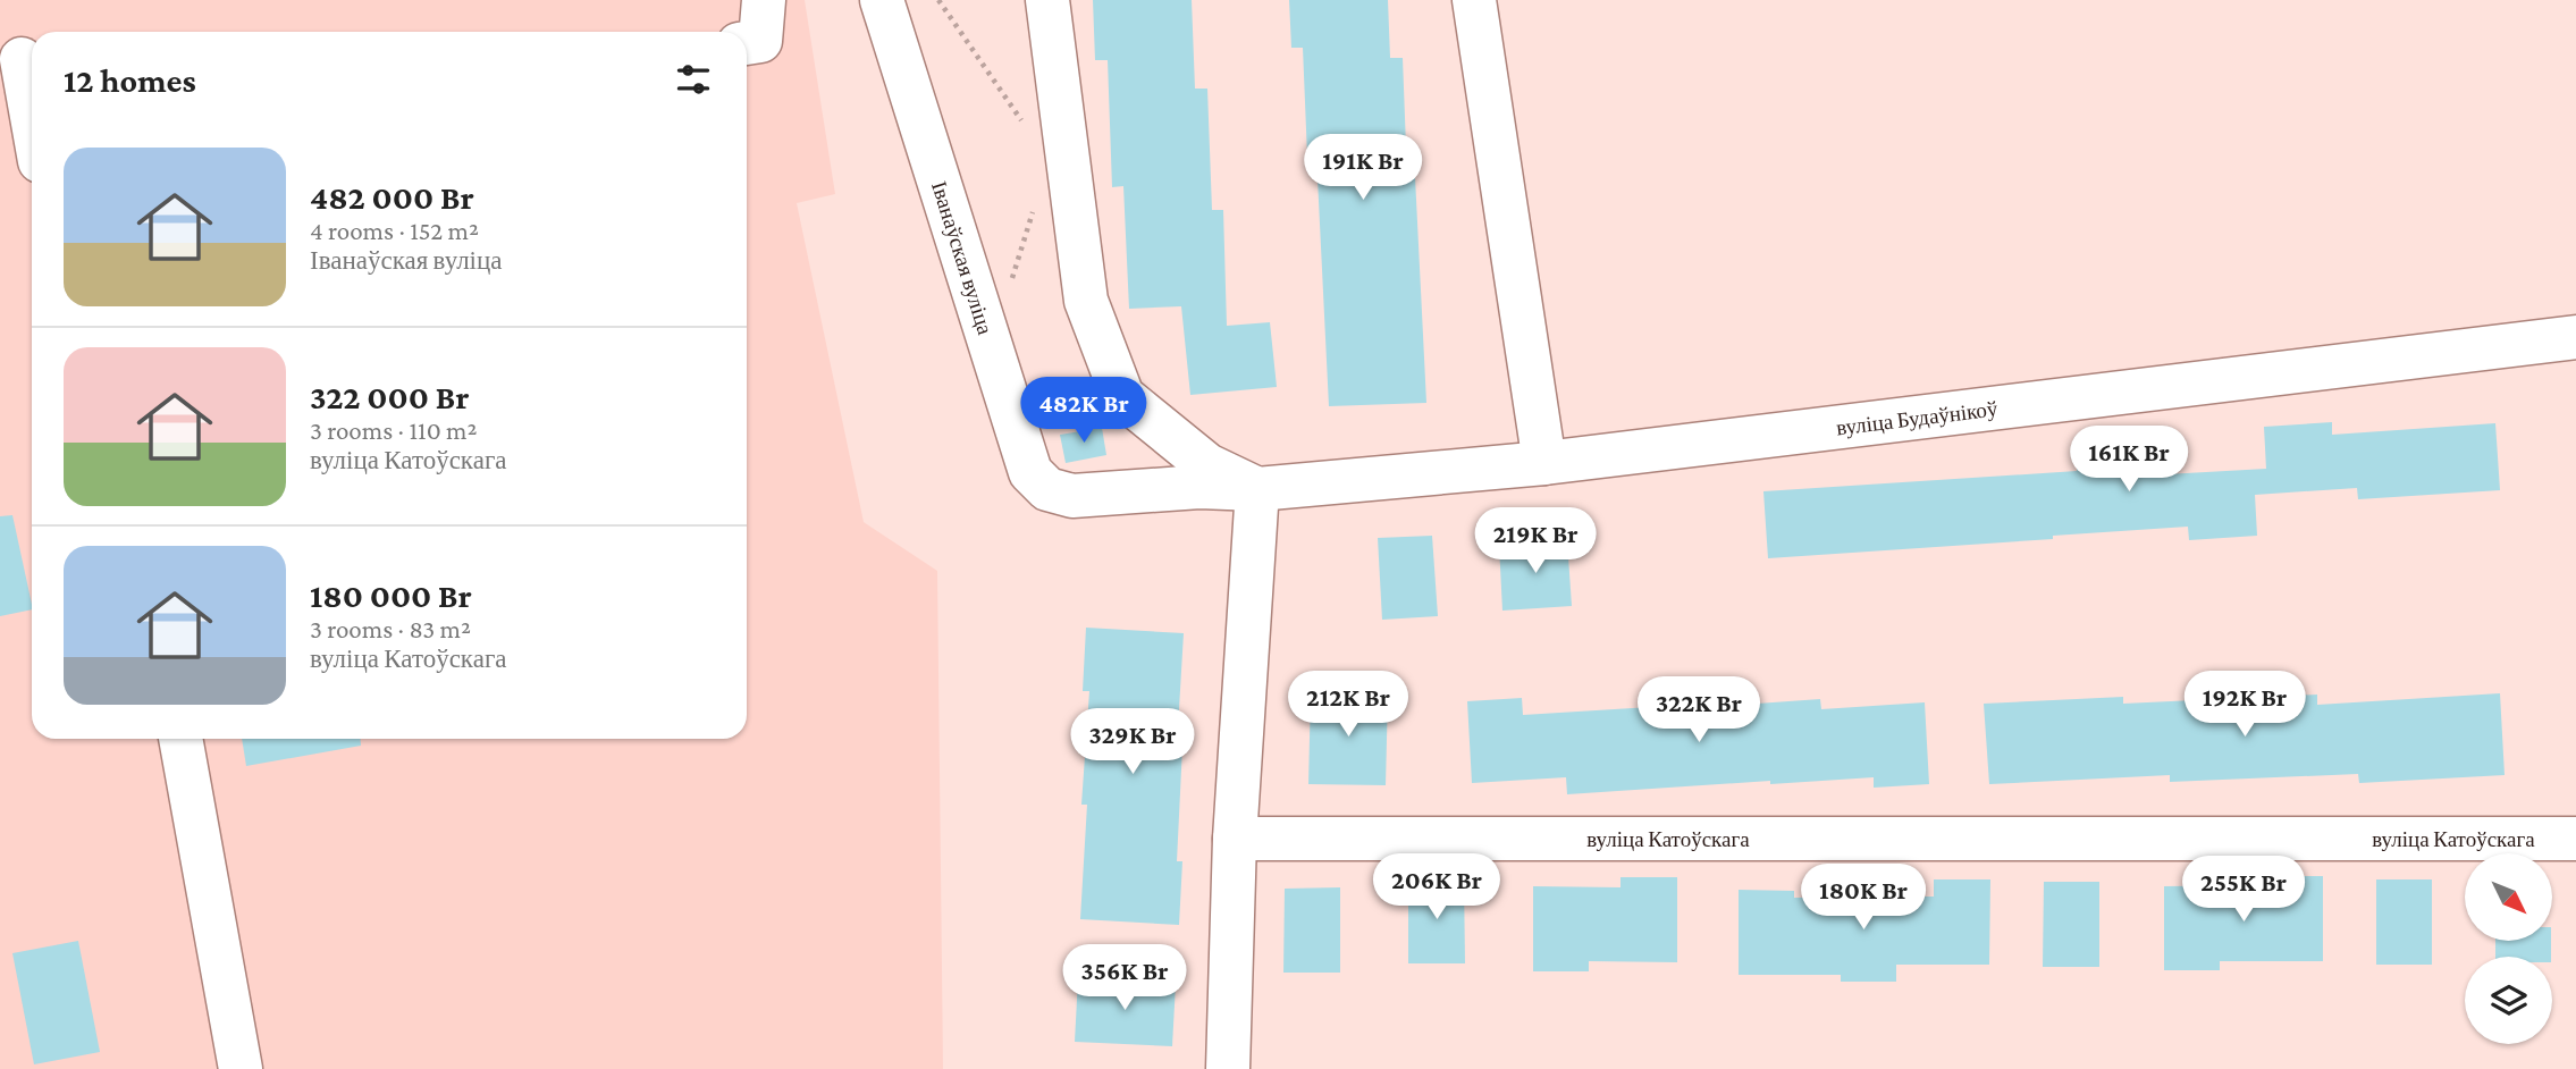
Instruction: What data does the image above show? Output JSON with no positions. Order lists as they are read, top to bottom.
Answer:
{
  "streets": {
    "street": ["Іванаўская вуліца", "вуліца Будаўнікоў", "вуліца Катоўскага"]
  },
  "crossings": [
    ["Іванаўская вуліца", "вуліца Будаўнікоў"]
  ],
  "north": "bottom right",
  "page": {
    "heading": "12 homes",
    "list": [
      {
        "name": "482 000 Br",
        "note": "4 rooms · 152 m² · Іванаўская вуліца"
      },
      {
        "name": "322 000 Br",
        "note": "3 rooms · 110 m² · вуліца Катоўскага"
      },
      {
        "name": "180 000 Br",
        "note": "3 rooms · 83 m² · вуліца Катоўскага"
      }
    ],
    "price": [
      "191K Br",
      "482K Br",
      "161K Br",
      "219K Br",
      "212K Br",
      "192K Br",
      "322K Br",
      "329K Br",
      "206K Br",
      "255K Br",
      "180K Br",
      "356K Br"
    ]
  }
}
